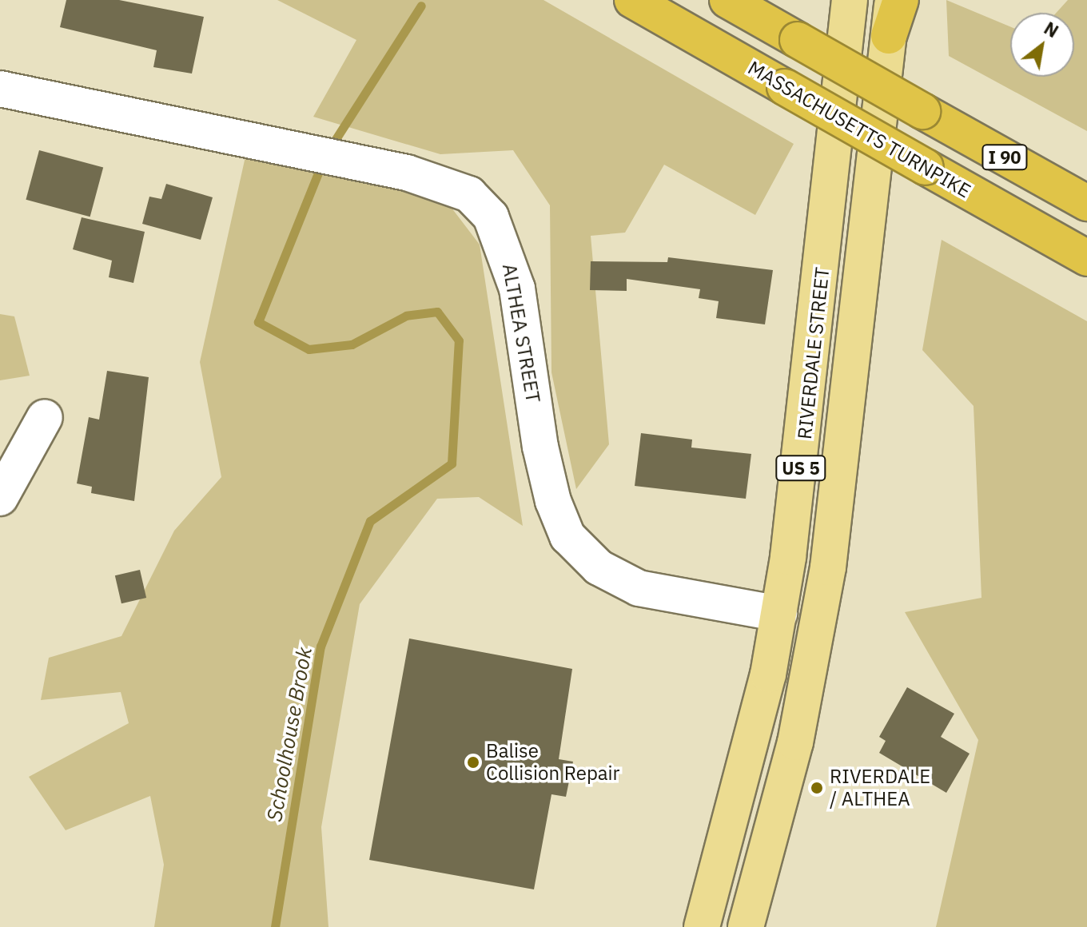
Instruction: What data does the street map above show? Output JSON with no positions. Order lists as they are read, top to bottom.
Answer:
{
  "streets": {
    "highway": ["MASSACHUSETTS TURNPIKE", "I 90"],
    "main road": ["RIVERDALE STREET", "US 5"],
    "street": ["ALTHEA STREET"]
  },
  "crossings": [
    ["ALTHEA STREET", "RIVERDALE STREET"]
  ],
  "water": ["Schoolhouse Brook"],
  "places": ["Balise Collision Repair", "RIVERDALE / ALTHEA"],
  "north": "top right"
}
